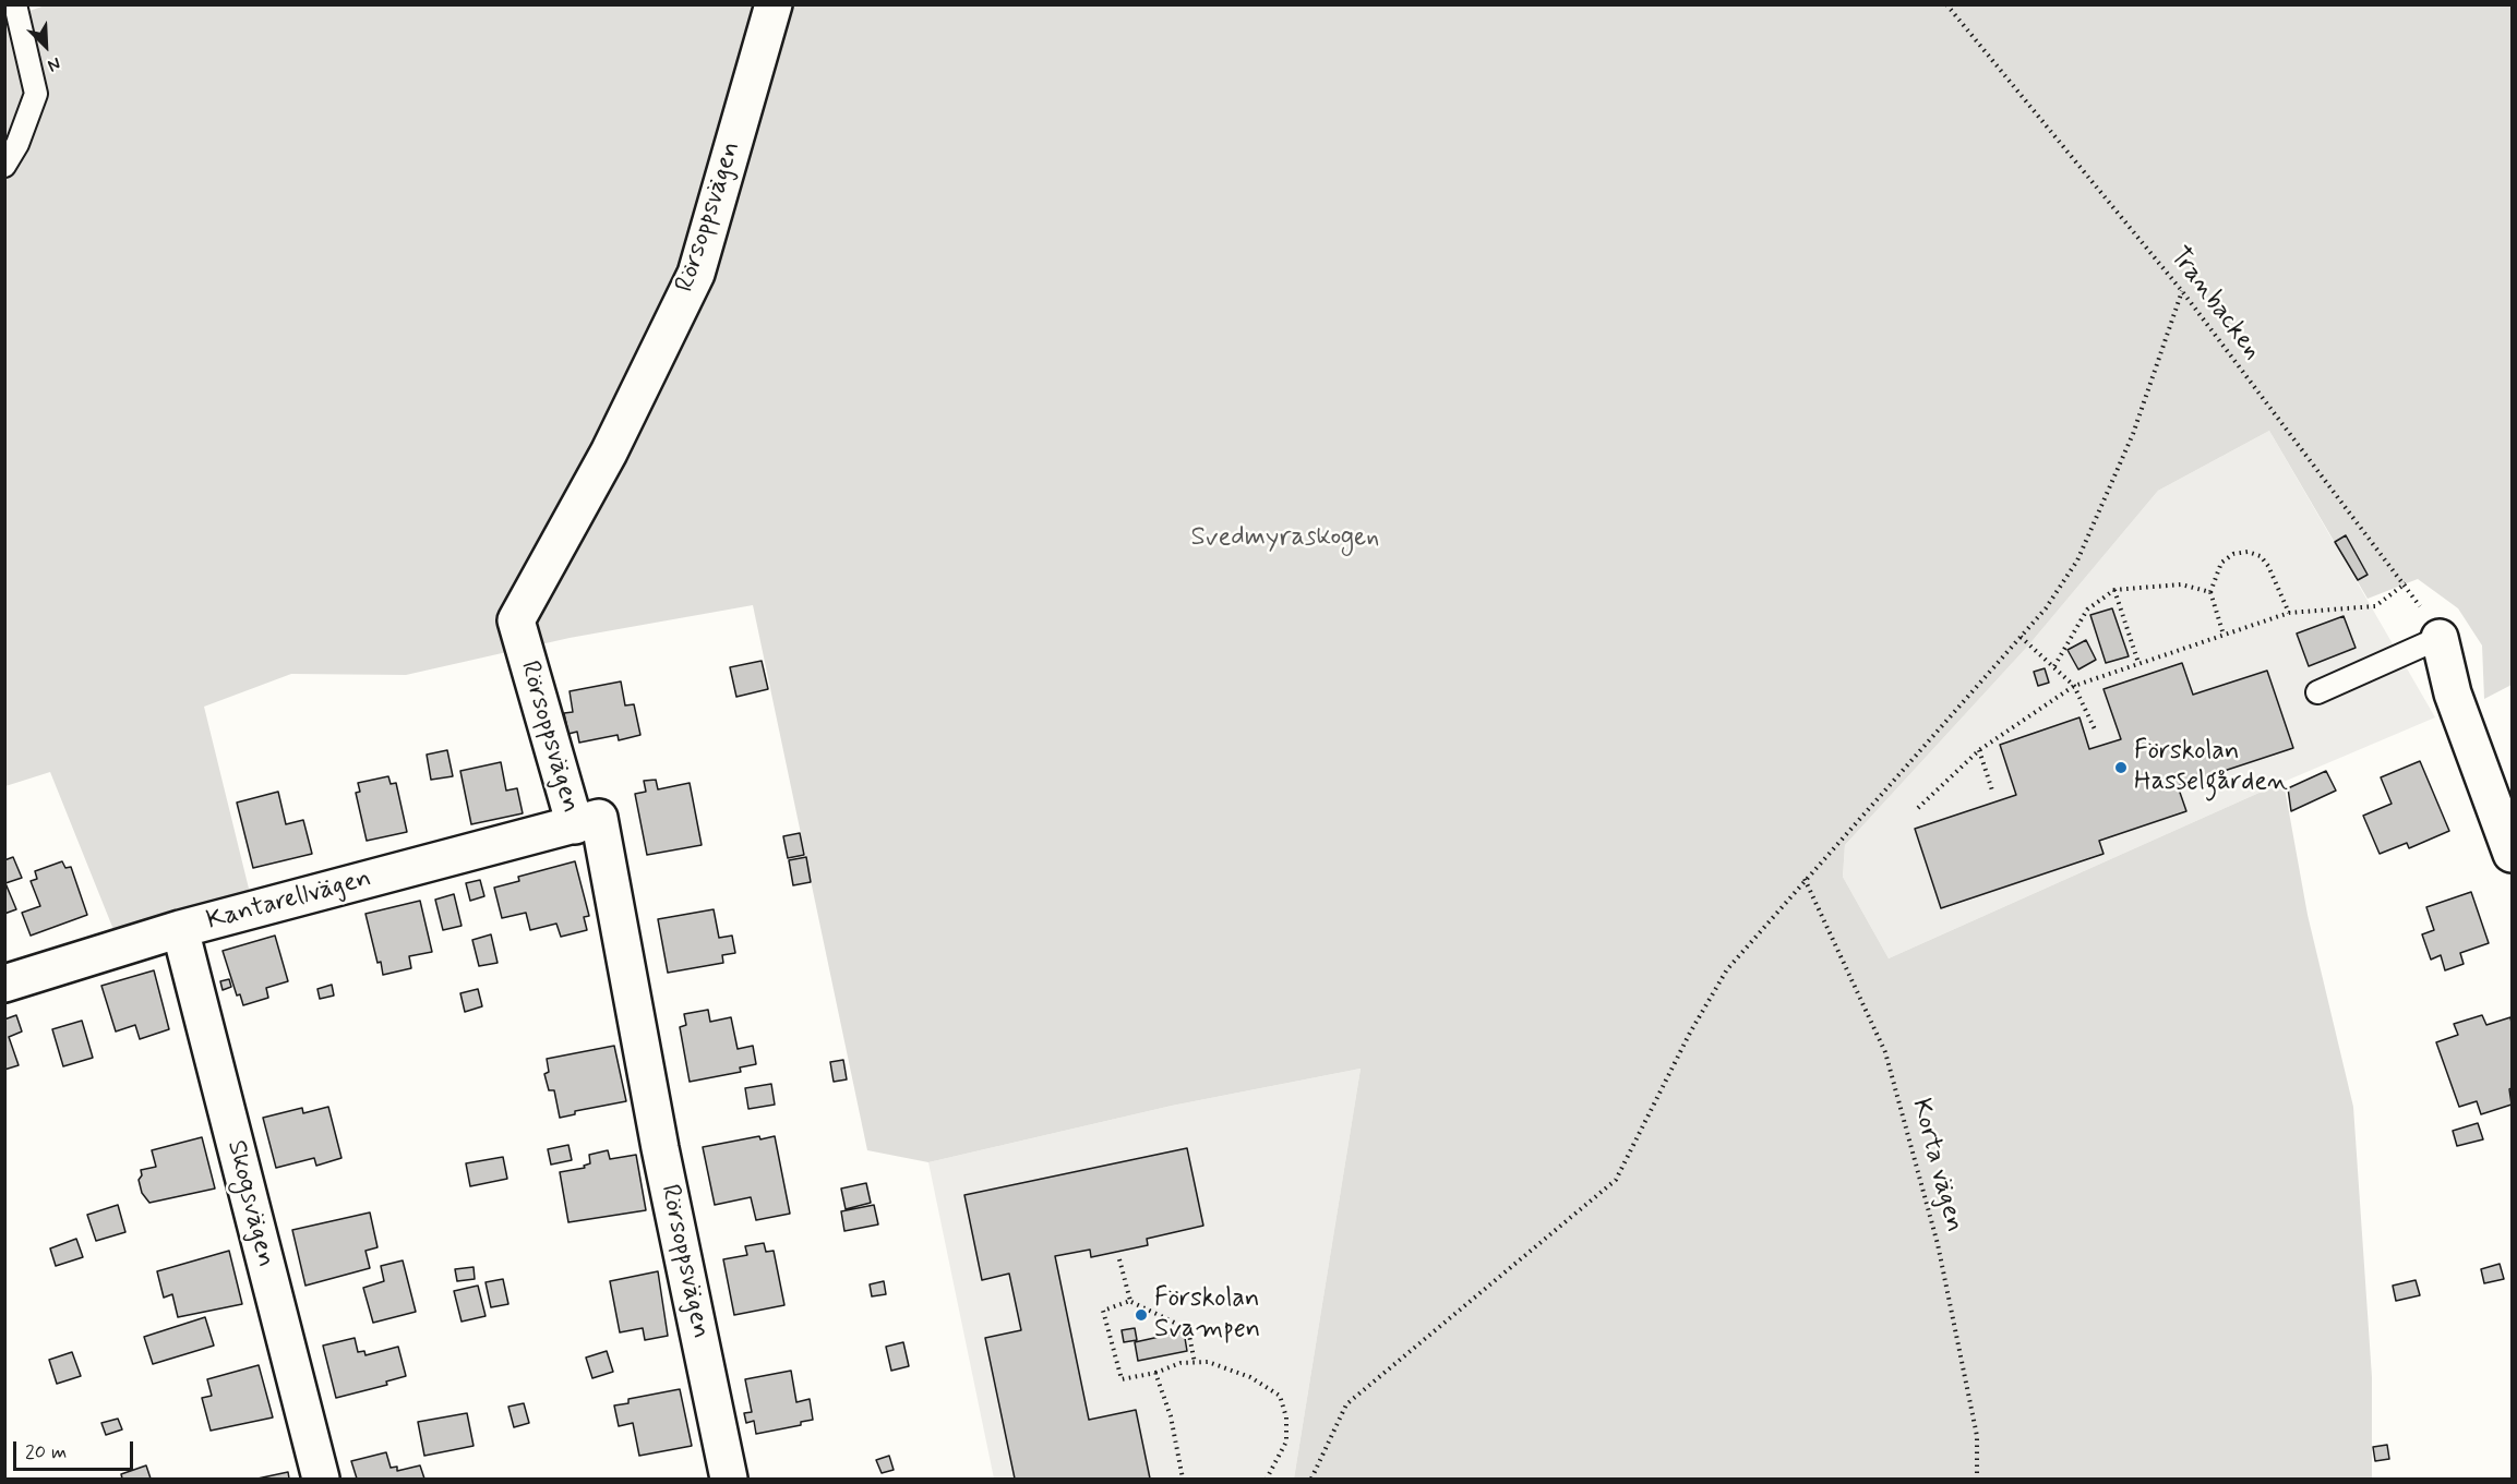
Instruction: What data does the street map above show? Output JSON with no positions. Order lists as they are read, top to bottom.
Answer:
{
  "streets": {
    "street": ["Rörsoppsvägen", "Kantarellvägen", "Skogsvägen"],
    "path": ["Tranbacken", "Korta vägen"]
  },
  "crossings": [
    ["Rörsoppsvägen", "Kantarellvägen"],
    ["Kantarellvägen", "Skogsvägen"]
  ],
  "parks": ["Svedmyraskogen"],
  "places": ["Förskolan Hasselgården", "Förskolan Svampen"],
  "scale_bar": "20 m",
  "north": "bottom right"
}
